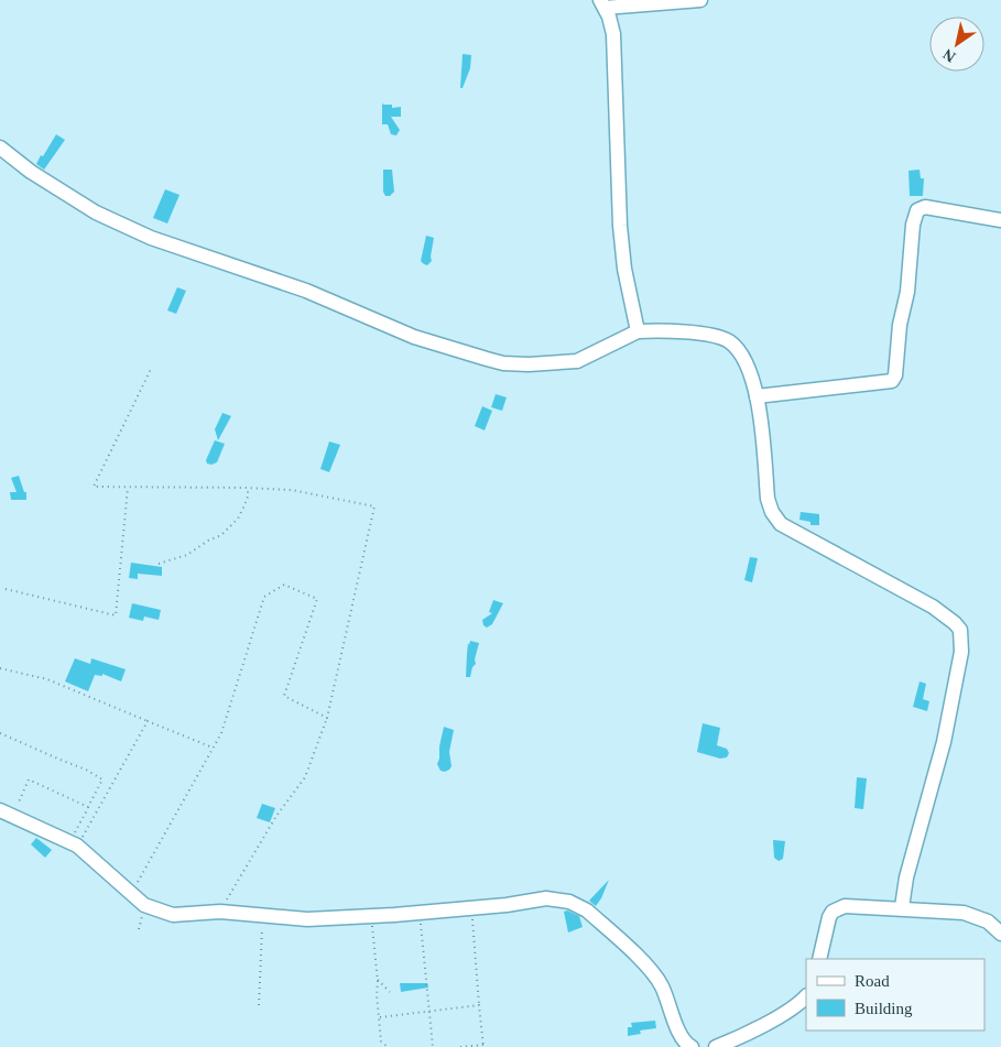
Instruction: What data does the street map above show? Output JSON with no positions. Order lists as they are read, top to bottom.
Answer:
{
  "legend": ["Road", "Building"],
  "north": "bottom left"
}
